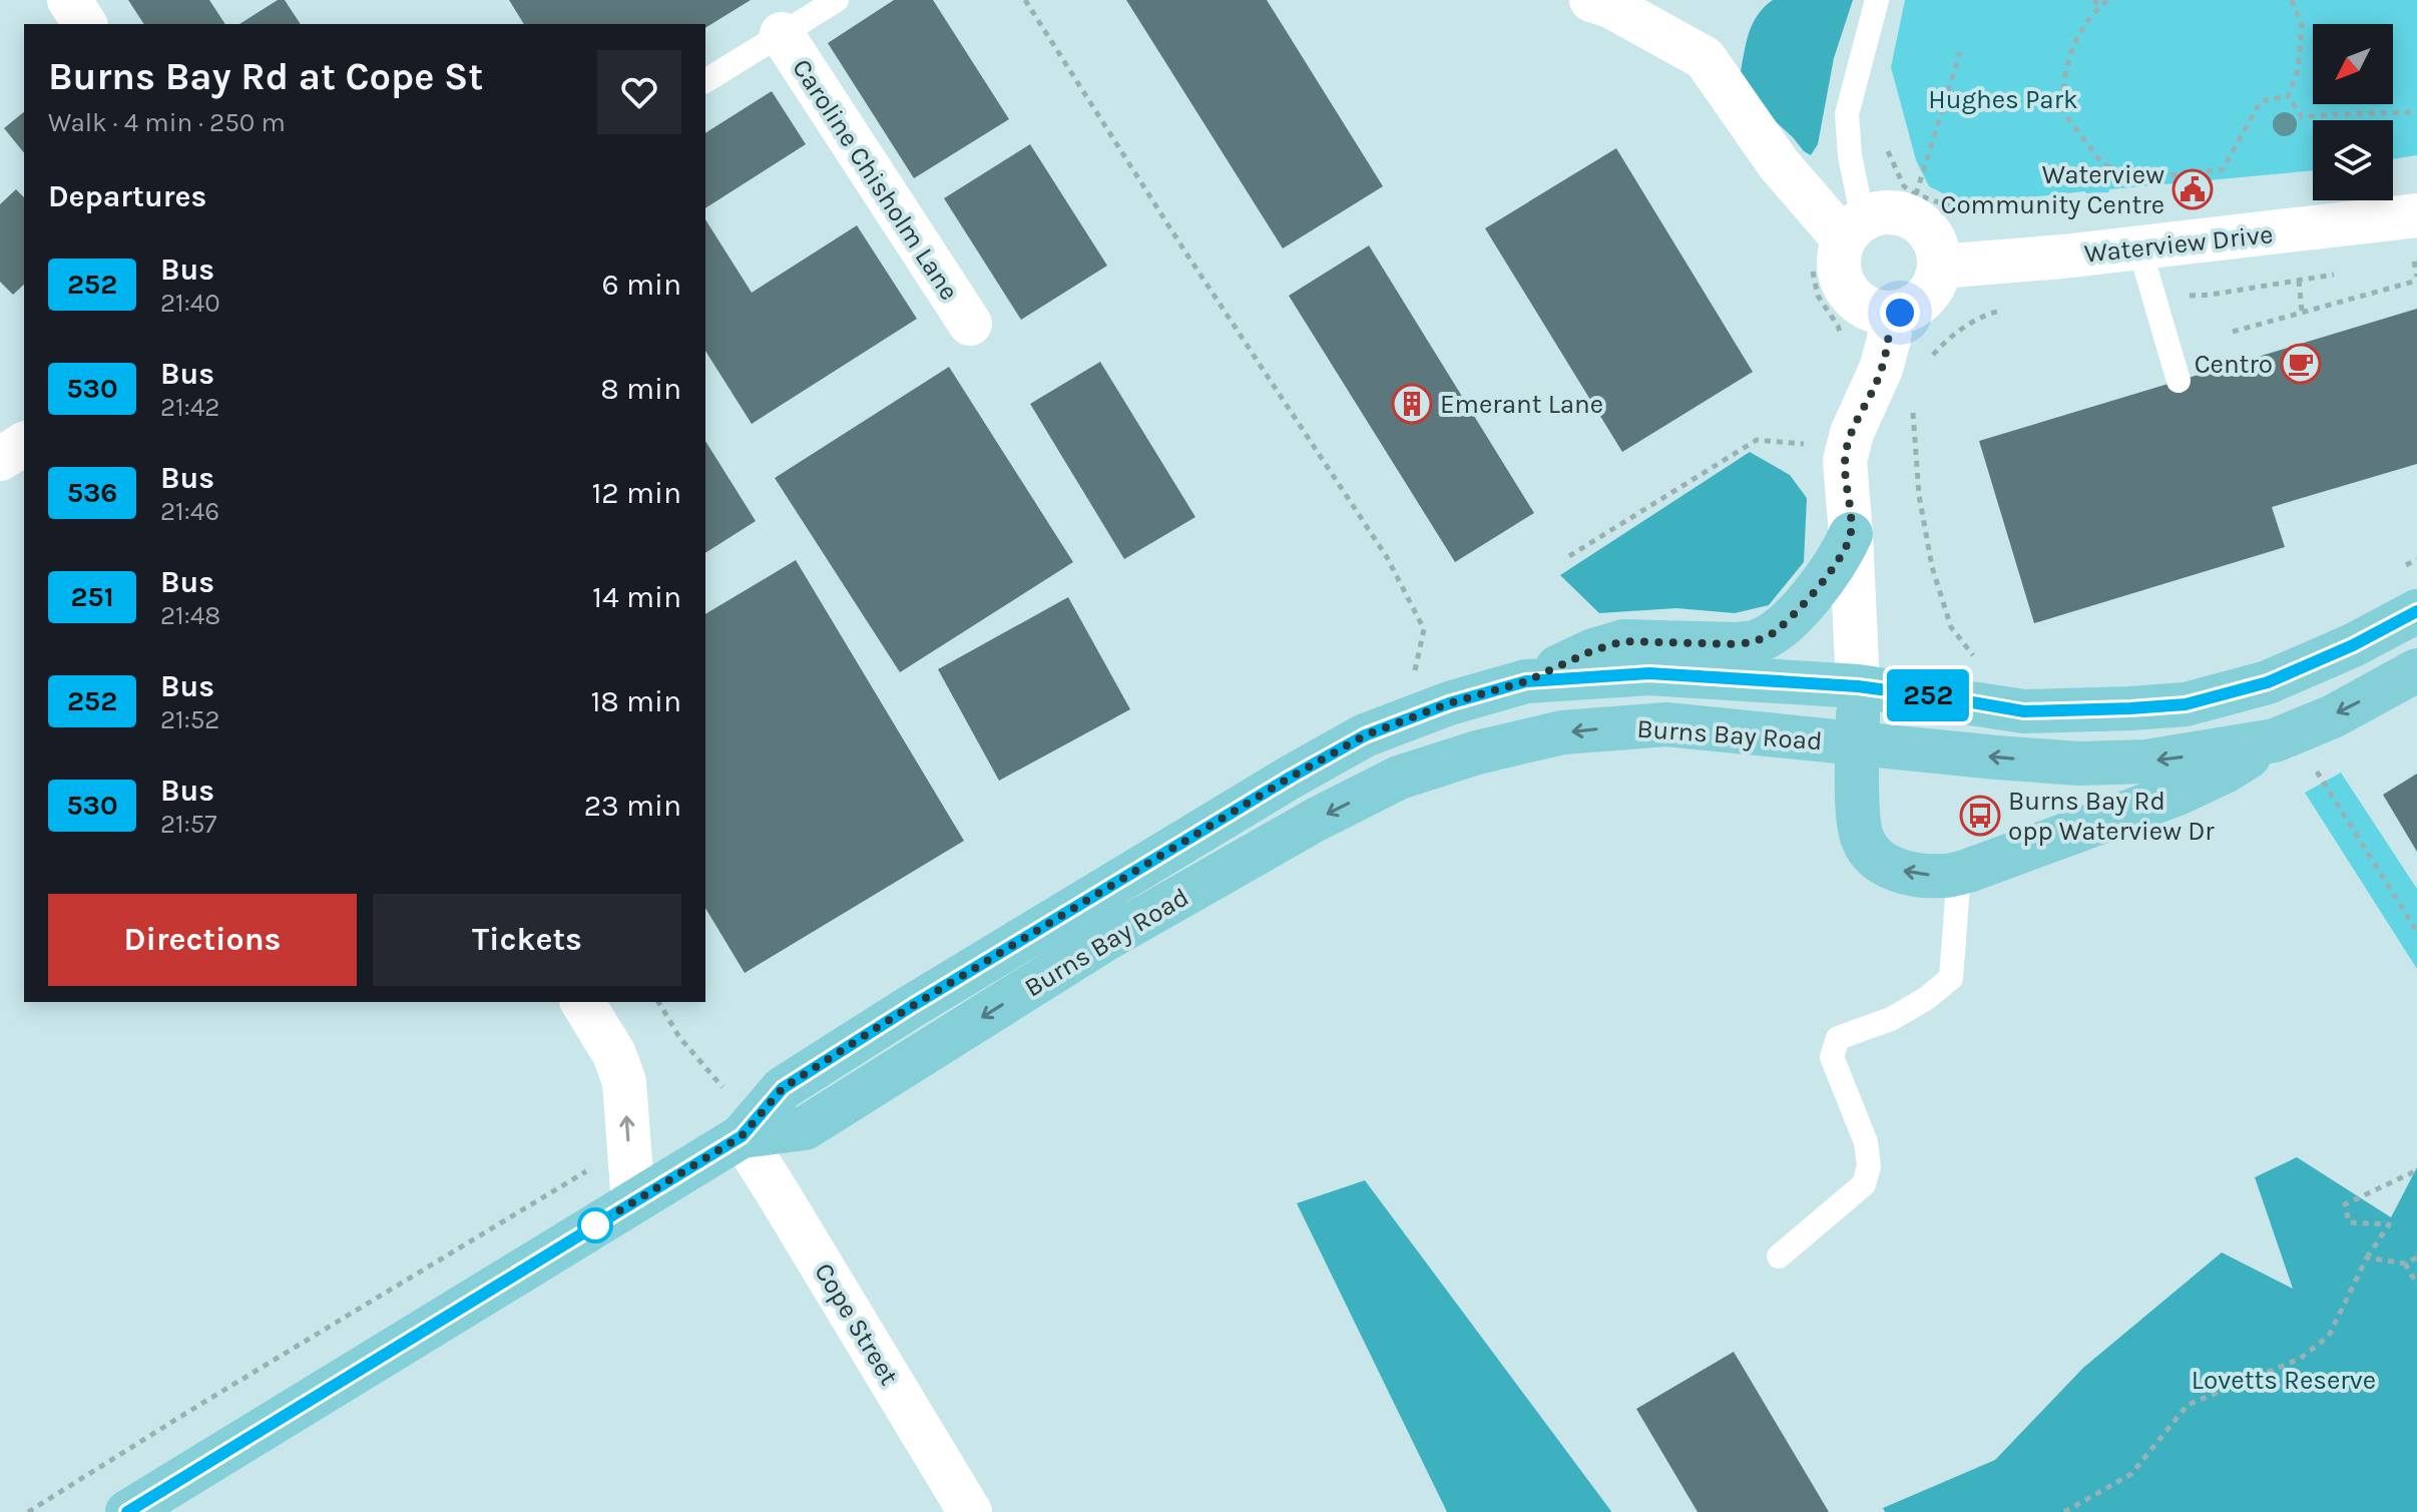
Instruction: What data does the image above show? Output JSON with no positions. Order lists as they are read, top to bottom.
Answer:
{
  "streets": {
    "main road": ["Burns Bay Road"],
    "street": ["Caroline Chisholm Lane", "Waterview Drive", "Cope Street"]
  },
  "crossings": [
    ["Burns Bay Road", "Cope Street"]
  ],
  "parks": ["Hughes Park", "Lovetts Reserve"],
  "places": {
    "public building": ["Waterview Community Centre"],
    "cafe": ["Centro"],
    "building": ["Emerant Lane"],
    "bus stop": ["Burns Bay Rd opp Waterview Dr"]
  },
  "lines": ["bus line 252"],
  "north": "bottom left",
  "page": {
    "on_map": "252",
    "heading": [
      ["Burns Bay Rd at Cope St", "Walk · 4 min · 250 m"],
      "Departures"
    ],
    "list": [
      {
        "mark": "252",
        "name": "Bus",
        "note": "21:40",
        "value": "6 min"
      },
      {
        "mark": "530",
        "name": "Bus",
        "note": "21:42",
        "value": "8 min"
      },
      {
        "mark": "536",
        "name": "Bus",
        "note": "21:46",
        "value": "12 min"
      },
      {
        "mark": "251",
        "name": "Bus",
        "note": "21:48",
        "value": "14 min"
      },
      {
        "mark": "252",
        "name": "Bus",
        "note": "21:52",
        "value": "18 min"
      },
      {
        "mark": "530",
        "name": "Bus",
        "note": "21:57",
        "value": "23 min"
      }
    ],
    "buttons": ["Directions", "Tickets"]
  }
}
